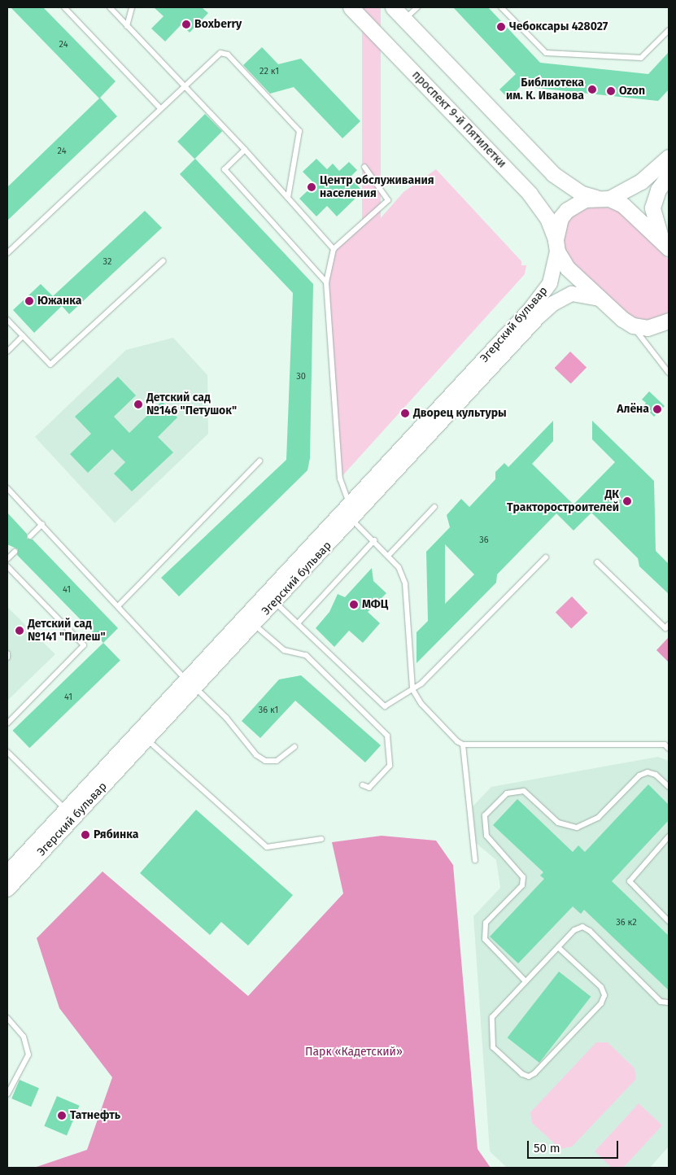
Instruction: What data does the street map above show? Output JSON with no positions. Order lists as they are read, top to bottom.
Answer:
{
  "streets": {
    "main road": ["проспект 9-й Пятилетки", "Эгерский бульвар"]
  },
  "crossings": [
    ["проспект 9-й Пятилетки", "Эгерский бульвар"]
  ],
  "parks": ["Парк «Кадетский»"],
  "places": [
    "Boxberry",
    "Чебоксары 428027",
    "Библиотека им. К. Иванова",
    "Ozon",
    "Центр обслуживания населения",
    "Южанка",
    "Детский сад №146 \"Петушок\"",
    "Алёна",
    "Дворец культуры",
    "ДК Тракторостроителей",
    "МФЦ",
    "Детский сад №141 \"Пилеш\"",
    "Рябинка",
    "Татнефть"
  ],
  "house_numbers": [
    "24",
    "22 к1",
    "24",
    "32",
    "30",
    "36",
    "41",
    "41",
    "36 к1",
    "36 к2"
  ],
  "scale_bar": "50 m"
}
